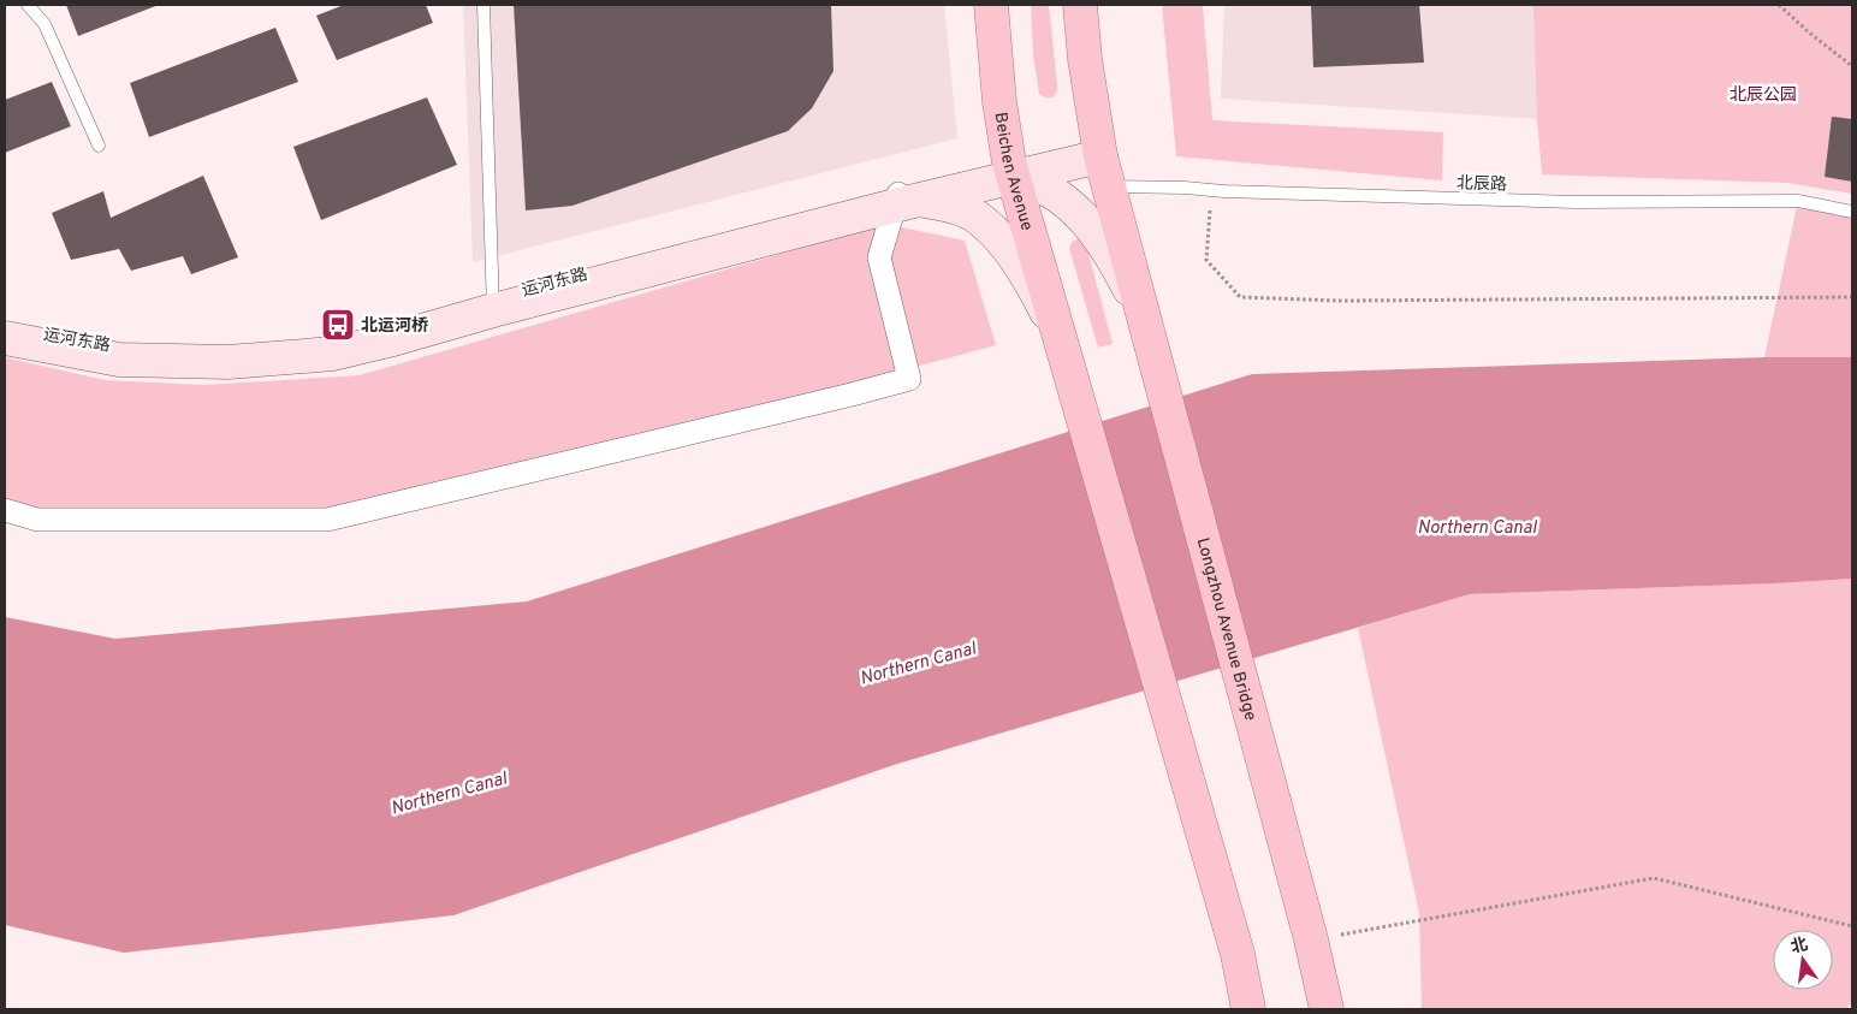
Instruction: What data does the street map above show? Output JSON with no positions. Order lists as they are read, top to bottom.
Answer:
{
  "streets": {
    "main road": ["Beichen Avenue", "Longzhou Avenue Bridge"],
    "street": ["运河东路"],
    "lane": ["北辰路"]
  },
  "crossings": [
    ["Beichen Avenue", "运河东路"],
    ["北辰路", "运河东路"]
  ],
  "water": ["Northern Canal"],
  "parks": ["北辰公园"],
  "places": {
    "bus stop": ["北运河桥"]
  },
  "north": "top"
}
